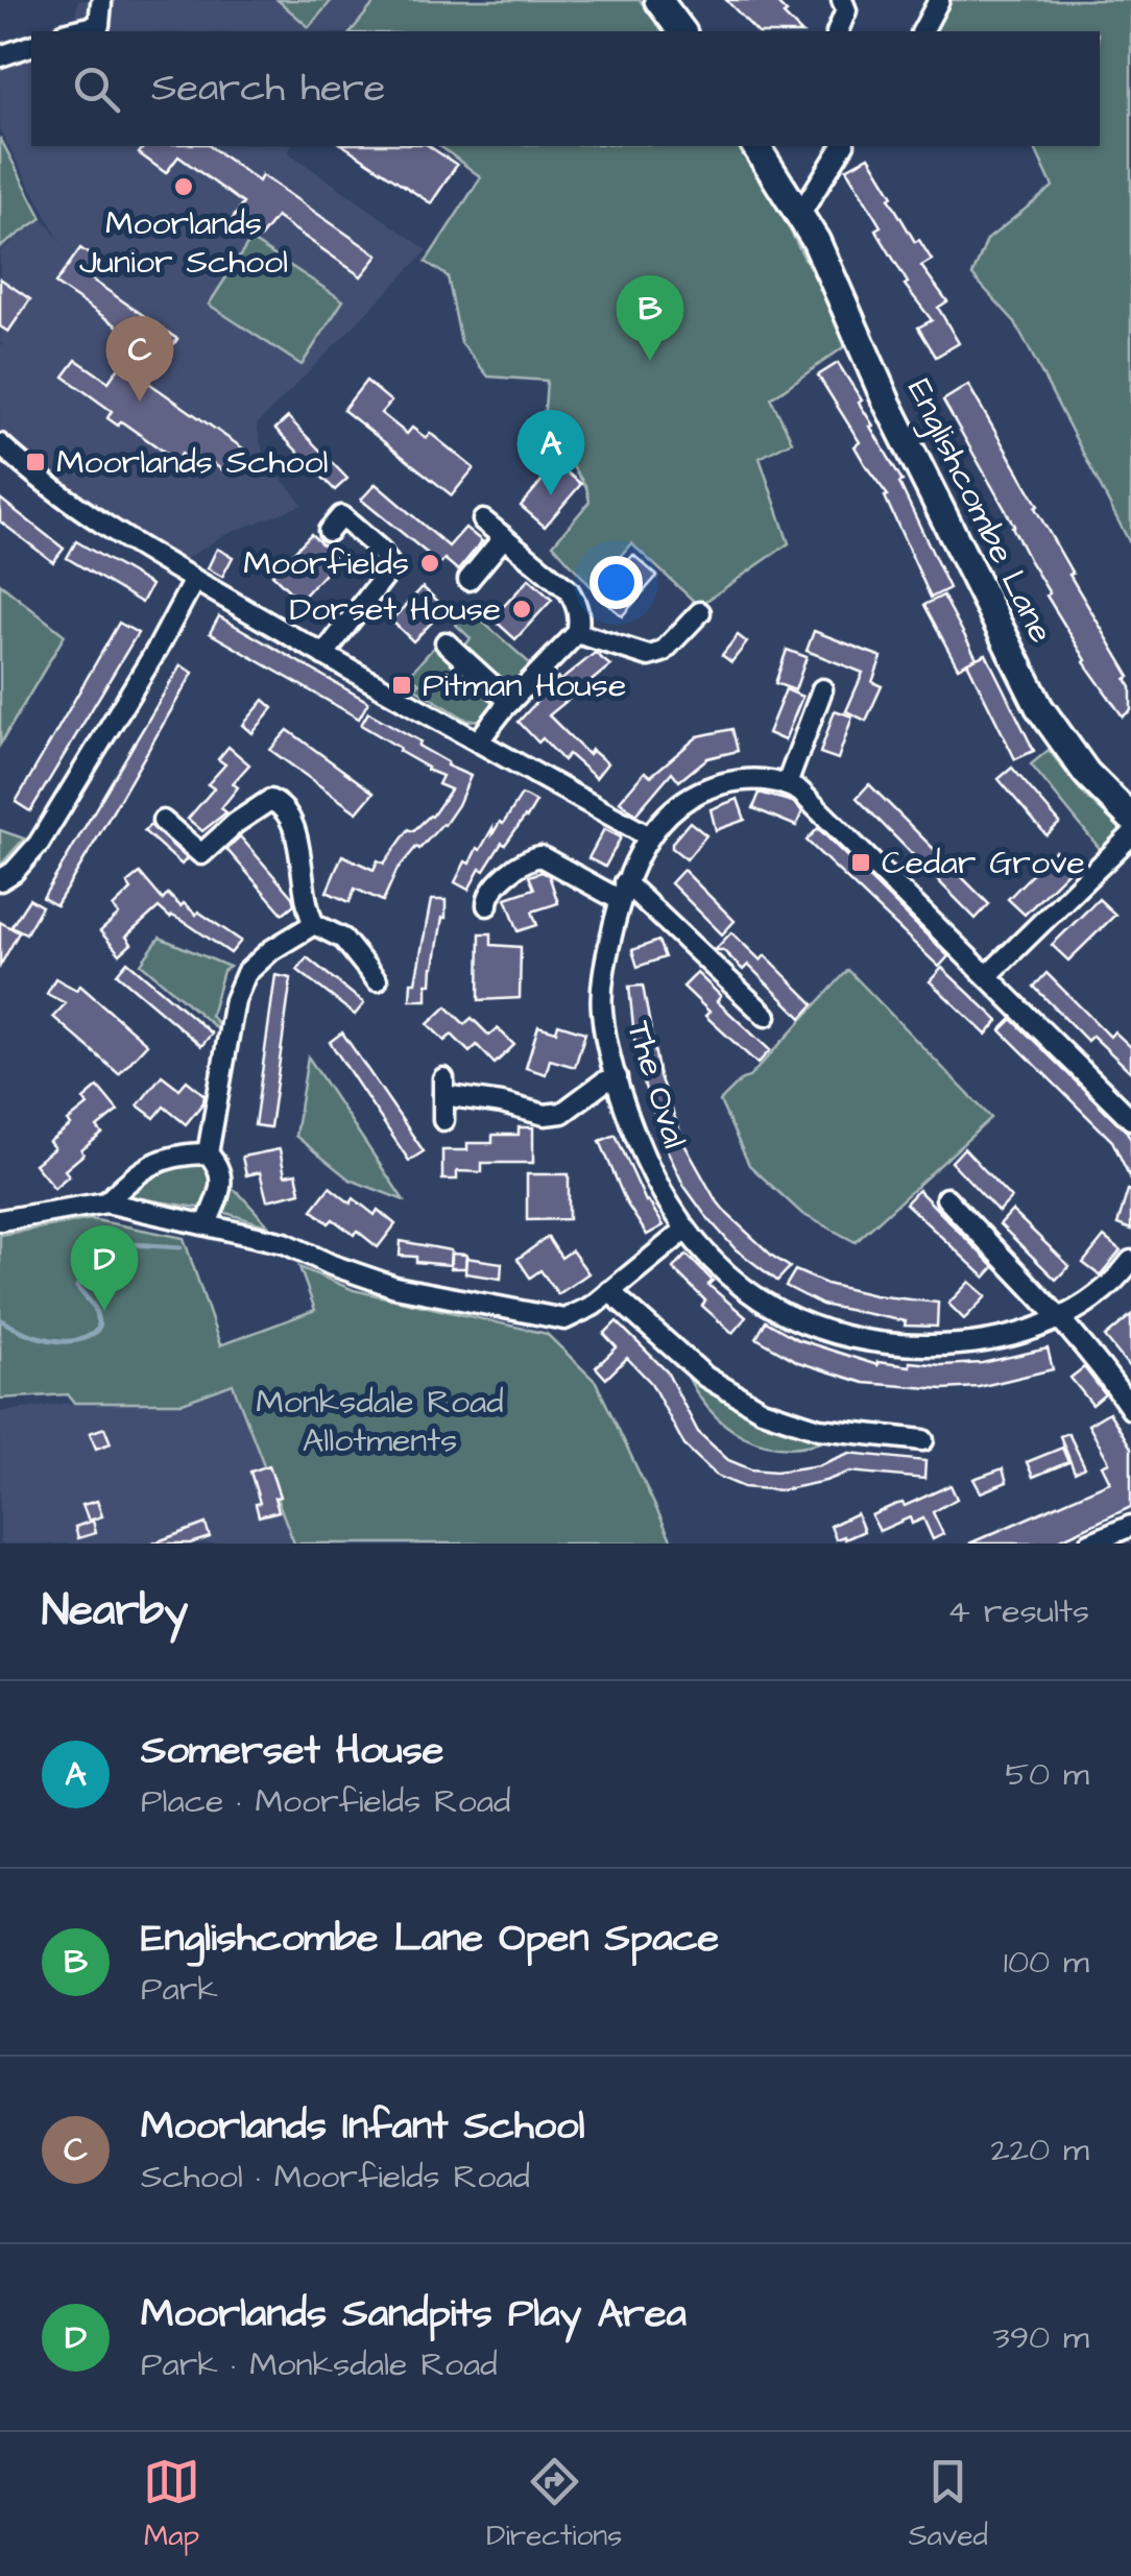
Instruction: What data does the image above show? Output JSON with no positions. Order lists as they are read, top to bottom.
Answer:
{
  "streets": {
    "street": ["Englishcombe Lane", "The Oval"]
  },
  "parks": ["Monksdale Road Allotments"],
  "places": {
    "other": ["Moorlands Junior School", "Moorfields", "Dorset House"],
    "transit": ["Moorlands School", "Pitman House", "Cedar Grove"]
  },
  "page": {
    "search": "Search here",
    "pins": [
      "B",
      "C",
      "A",
      "D"
    ],
    "heading": ["Nearby", "4 results"],
    "list": [
      {
        "mark": "A",
        "name": "Somerset House",
        "note": "Place · Moorfields Road",
        "value": "50 m"
      },
      {
        "mark": "B",
        "name": "Englishcombe Lane Open Space",
        "note": "Park",
        "value": "100 m"
      },
      {
        "mark": "C",
        "name": "Moorlands Infant School",
        "note": "School · Moorfields Road",
        "value": "220 m"
      },
      {
        "mark": "D",
        "name": "Moorlands Sandpits Play Area",
        "note": "Park · Monksdale Road",
        "value": "390 m"
      }
    ],
    "nav": ["Map", "Directions", "Saved"]
  }
}
